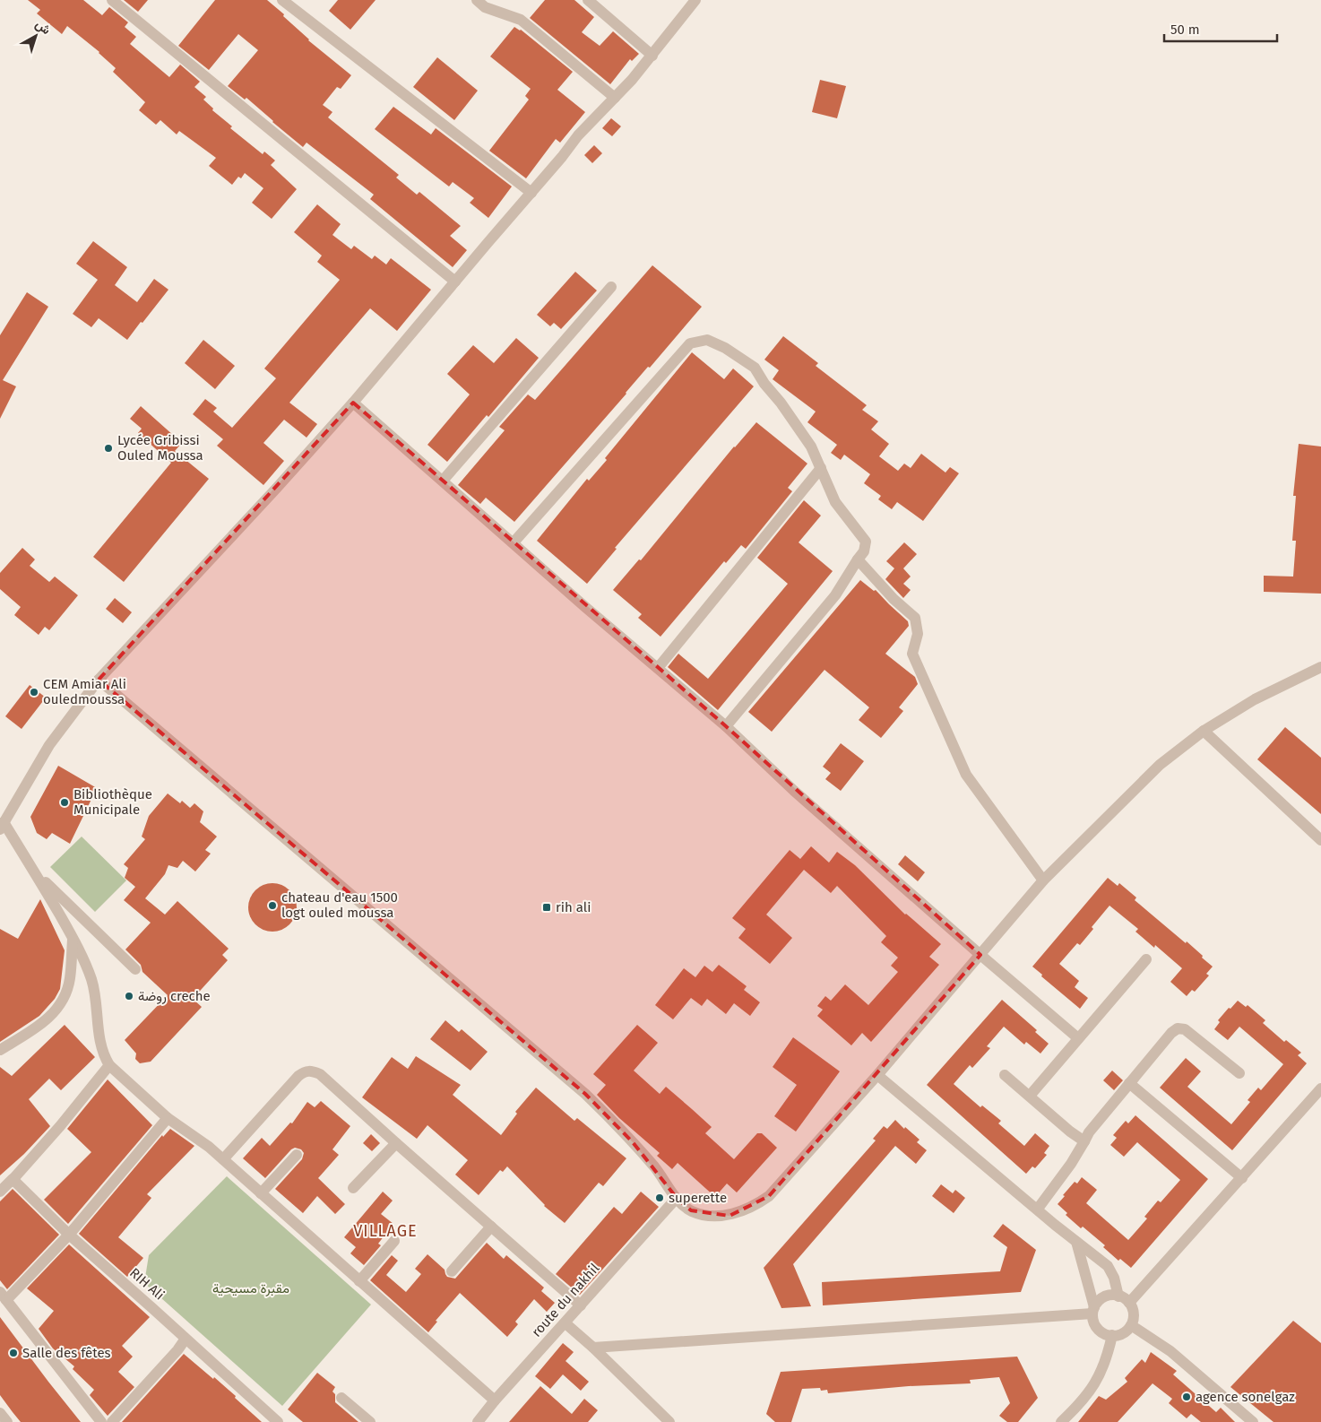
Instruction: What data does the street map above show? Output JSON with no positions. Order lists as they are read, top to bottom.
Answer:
{
  "streets": {
    "street": ["RIH Ali", "route du nakhil"]
  },
  "districts": ["VILLAGE"],
  "parks": ["مقبرة مسيحية"],
  "places": {
    "other": [
      "Lycée Gribissi Ouled Moussa",
      "CEM Amiar Ali ouledmoussa",
      "Bibliothèque Municipale",
      "chateau d'eau 1500 logt ouled moussa",
      "روضة creche",
      "superette",
      "Salle des fêtes",
      "agence sonelgaz"
    ],
    "transit": ["rih ali"]
  },
  "scale_bar": "50 m",
  "north": "top right"
}
